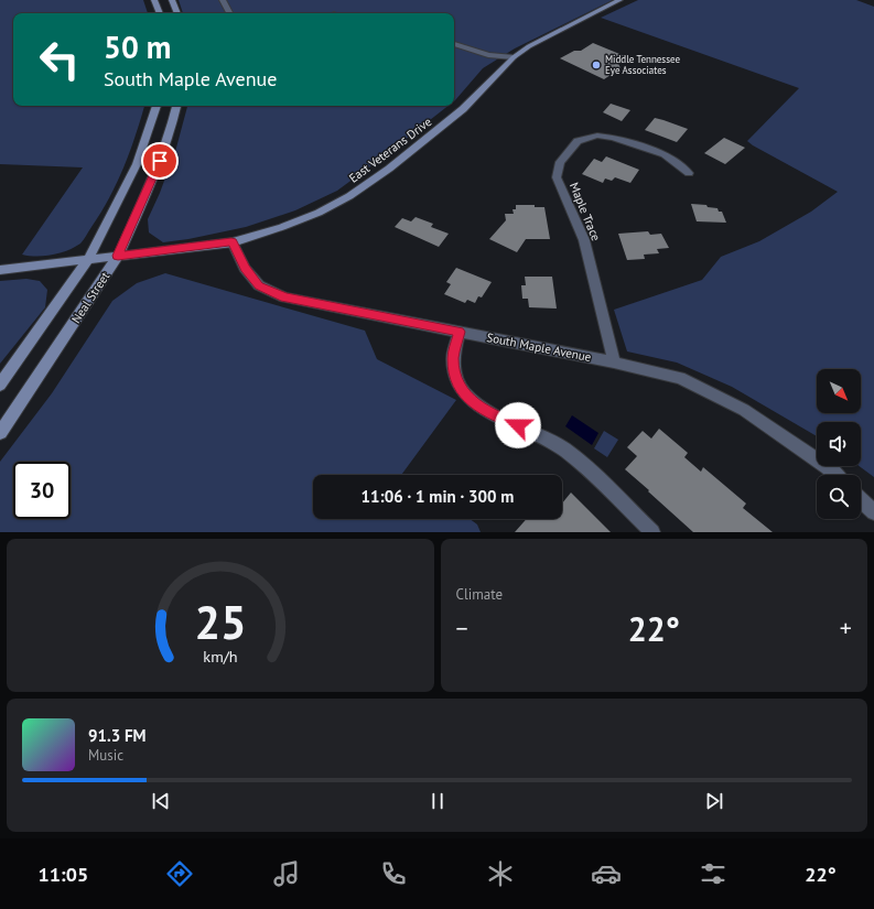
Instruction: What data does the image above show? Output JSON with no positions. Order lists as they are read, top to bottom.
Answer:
{
  "streets": {
    "main road": ["East Veterans Drive", "Neal Street"],
    "street": ["Maple Trace", "South Maple Avenue"]
  },
  "crossings": [
    ["East Veterans Drive", "Neal Street"],
    ["East Veterans Drive", "South Maple Avenue"],
    ["Maple Trace", "South Maple Avenue"]
  ],
  "places": ["Middle Tennessee Eye Associates"],
  "north": "bottom right",
  "page": {
    "turn": ["50 m", "South Maple Avenue"],
    "limit": "30",
    "trip": "11:06 · 1 min · 300 m",
    "tile": "Climate",
    "heat": ["−", "22°", "+"],
    "song": ["91.3 FM", "Music"],
    "tabs": ["11:05", "22°"],
    "gauge": ["25", "km/h"]
  }
}
